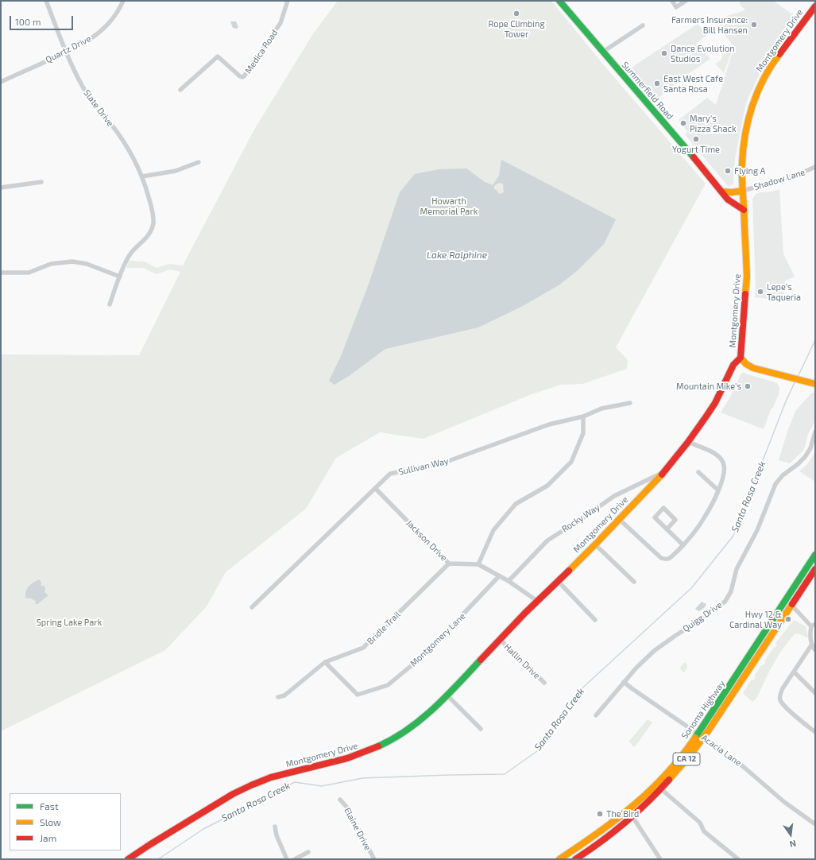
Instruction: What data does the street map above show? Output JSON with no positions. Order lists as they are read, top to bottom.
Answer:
{
  "streets": {
    "main road": [
      "Montgomery Drive",
      "Summerfield Road",
      "Sonoma Highway",
      "CA 12"
    ],
    "street": [
      "Quartz Drive",
      "Medica Road",
      "Slate Drive",
      "Shadow Lane",
      "Sullivan Way",
      "Rocky Way",
      "Jackson Drive",
      "Quigg Drive",
      "Bridle Trail",
      "Montgomery Lane",
      "Hallin Drive",
      "Acacia Lane",
      "Elaine Drive"
    ]
  },
  "crossings": [
    ["Montgomery Drive", "Summerfield Road"],
    ["Montgomery Drive", "Shadow Lane"],
    ["Montgomery Drive", "Rocky Way"],
    ["Montgomery Drive", "Jackson Drive"],
    ["Montgomery Drive", "Hallin Drive"],
    ["Quartz Drive", "Slate Drive"],
    ["Sullivan Way", "Jackson Drive"],
    ["Rocky Way", "Jackson Drive"],
    ["Jackson Drive", "Bridle Trail"],
    ["Jackson Drive", "Montgomery Lane"],
    ["Quigg Drive", "Acacia Lane"],
    ["Bridle Trail", "Montgomery Lane"],
    ["Sonoma Highway", "Acacia Lane"]
  ],
  "water": ["Lake Ralphine", "Santa Rosa Creek"],
  "parks": ["Howarth Memorial Park", "Spring Lake Park"],
  "places": [
    "Rope Climbing Tower",
    "Farmers Insurance: Bill Hansen",
    "Dance Evolution Studios",
    "East West Cafe Santa Rosa",
    "Mary's Pizza Shack",
    "Yogurt Time",
    "Flying A",
    "Lepe's Taqueria",
    "Mountain Mike's",
    "Hwy 12 & Cardinal Way",
    "The Bird"
  ],
  "legend": ["Fast", "Slow", "Jam"],
  "scale_bar": "100 m",
  "north": "bottom"
}
